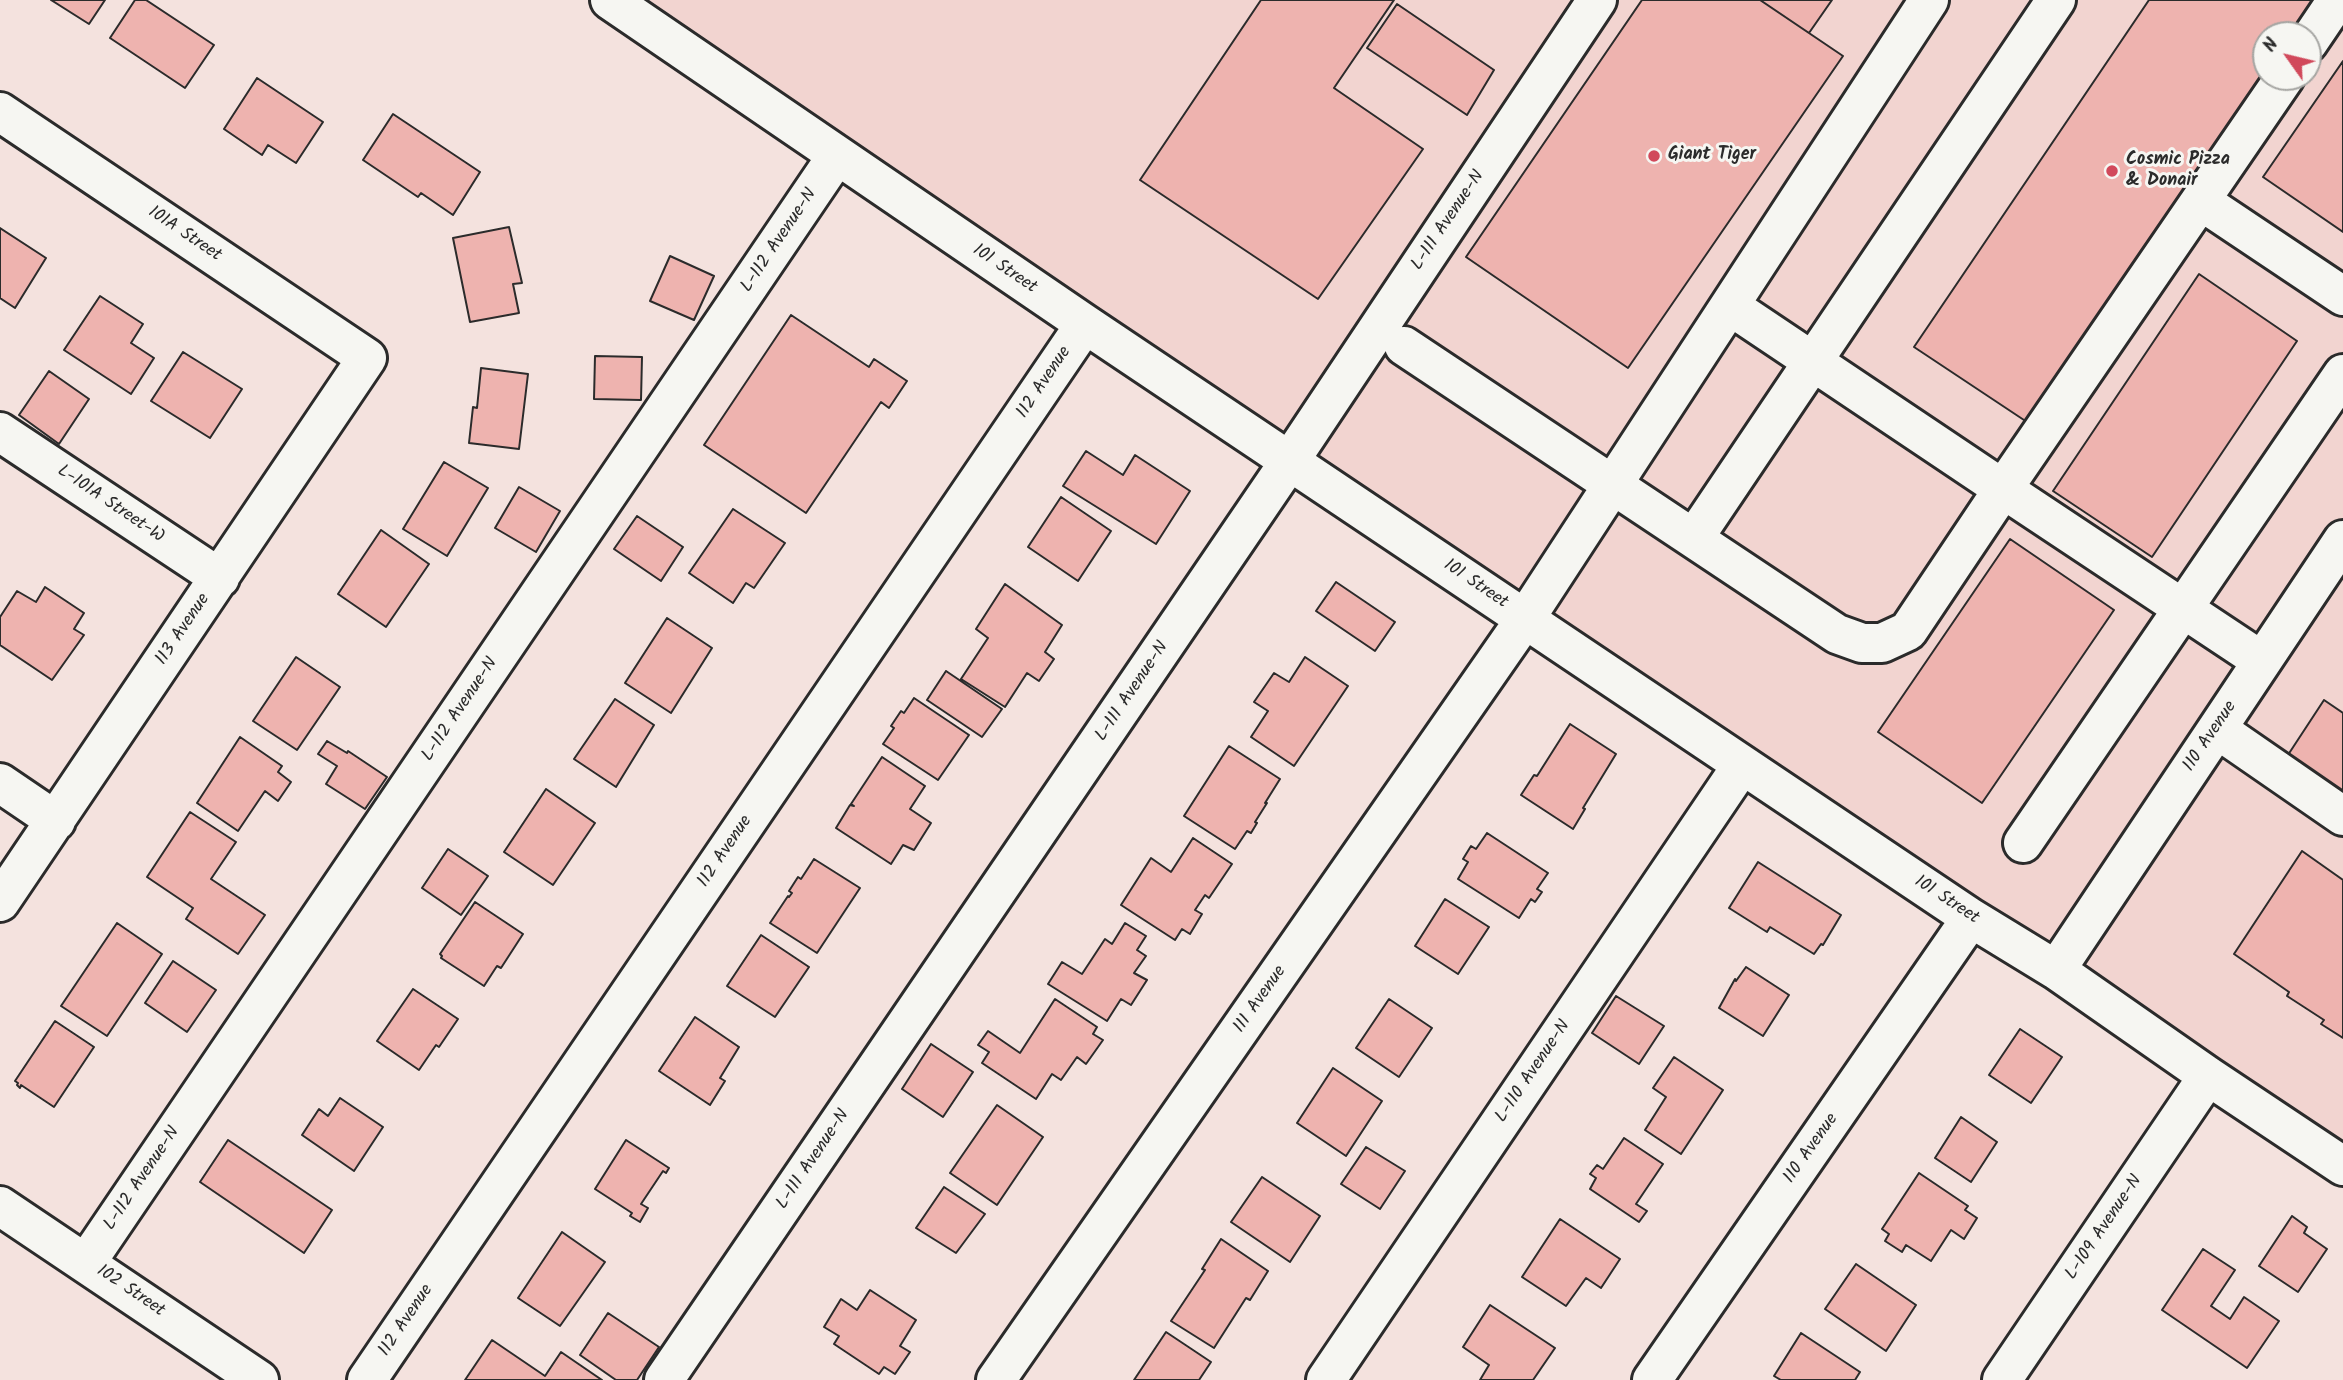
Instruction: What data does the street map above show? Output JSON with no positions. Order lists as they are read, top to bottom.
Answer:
{
  "streets": {
    "street": [
      "L-111 Avenue-N",
      "101A Street",
      "L-112 Avenue-N",
      "101 Street",
      "112 Avenue",
      "L-101A Street-W",
      "113 Avenue",
      "110 Avenue",
      "111 Avenue",
      "L-110 Avenue-N",
      "L-109 Avenue-N",
      "102 Street"
    ]
  },
  "crossings": [
    ["L-111 Avenue-N", "101 Street"],
    ["101A Street", "113 Avenue"],
    ["L-112 Avenue-N", "101 Street"],
    ["L-112 Avenue-N", "102 Street"],
    ["101 Street", "112 Avenue"],
    ["101 Street", "110 Avenue"],
    ["101 Street", "111 Avenue"],
    ["101 Street", "L-110 Avenue-N"],
    ["101 Street", "L-109 Avenue-N"],
    ["L-101A Street-W", "113 Avenue"]
  ],
  "places": ["Giant Tiger", "Cosmic Pizza & Donair"],
  "north": "top left"
}
